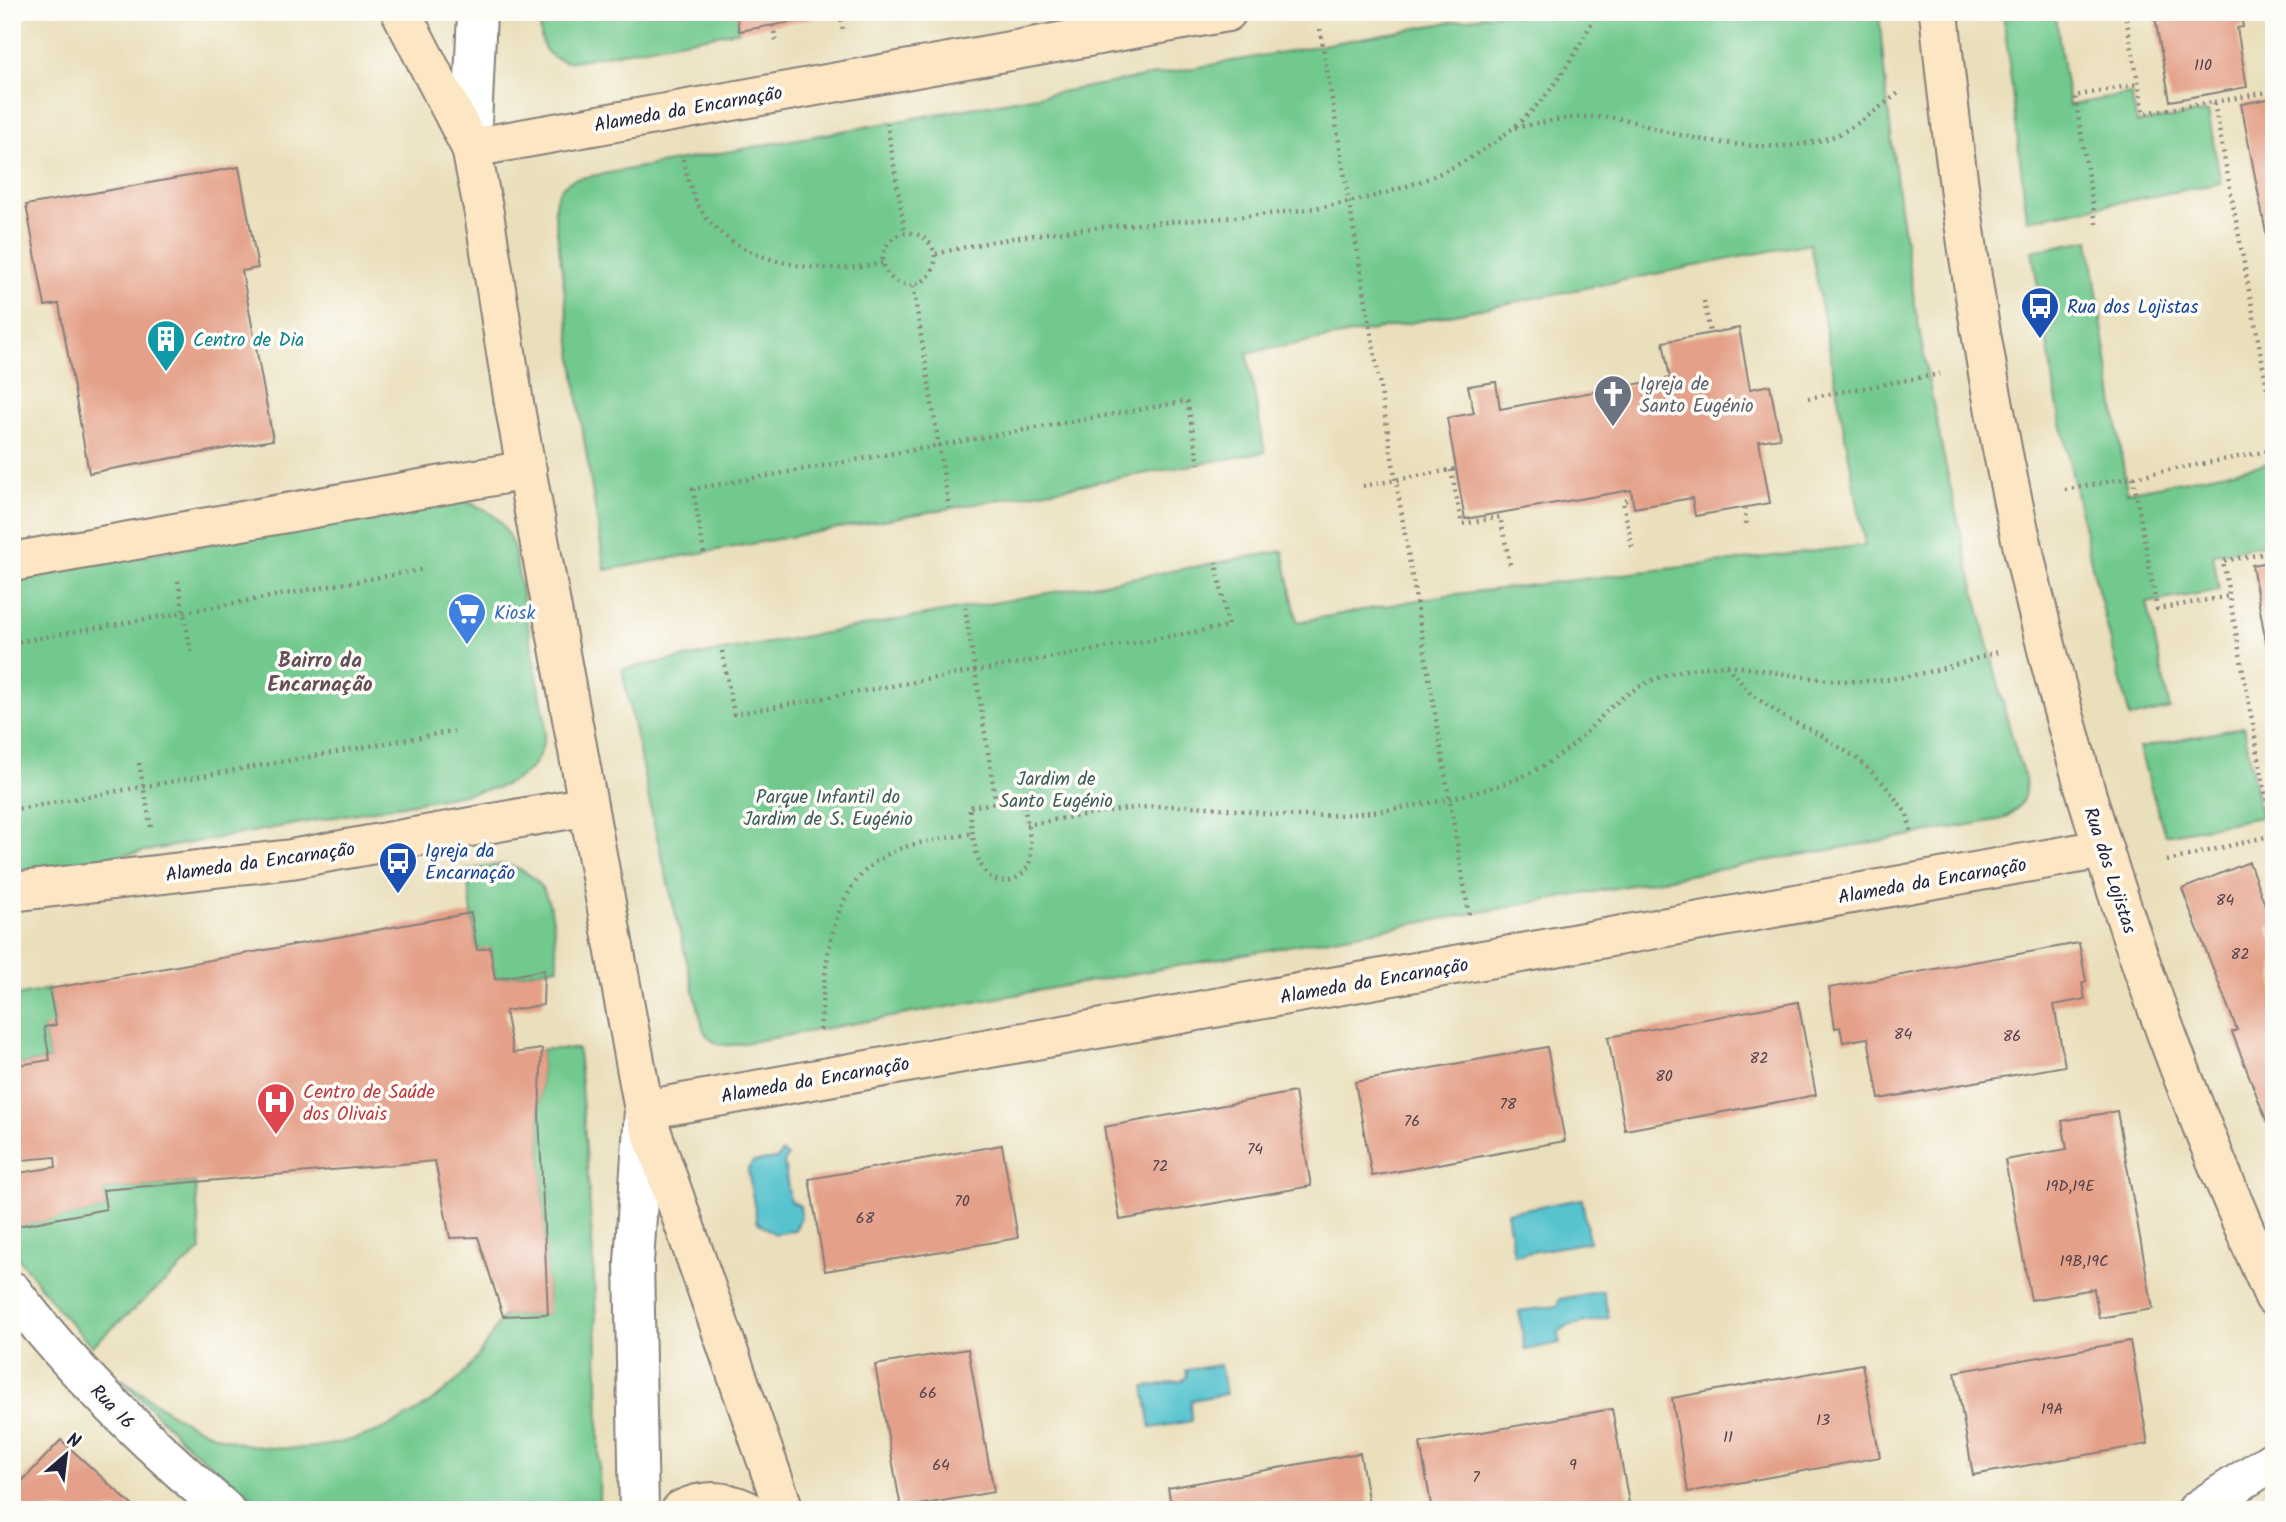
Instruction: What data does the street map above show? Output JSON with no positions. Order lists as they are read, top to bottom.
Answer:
{
  "streets": {
    "street": ["Alameda da Encarnação", "Rua dos Lojistas", "Rua 16"]
  },
  "crossings": [
    ["Alameda da Encarnação", "Rua dos Lojistas"]
  ],
  "districts": ["Bairro da Encarnação"],
  "parks": ["Jardim de Santo Eugénio", "Parque Infantil do Jardim de S. Eugénio"],
  "places": {
    "bus stop": ["Rua dos Lojistas", "Igreja da Encarnação"],
    "building": ["Centro de Dia"],
    "church": ["Igreja de Santo Eugénio"],
    "supermarket": ["Kiosk"],
    "hospital": ["Centro de Saúde dos Olivais"]
  },
  "house_numbers": [
    "110",
    "84",
    "82",
    "84",
    "86",
    "82",
    "80",
    "78",
    "76",
    "74",
    "72",
    "19D,19E",
    "70",
    "68",
    "19B,19C",
    "66",
    "19A",
    "13",
    "11",
    "64",
    "9",
    "7"
  ],
  "north": "top right"
}
